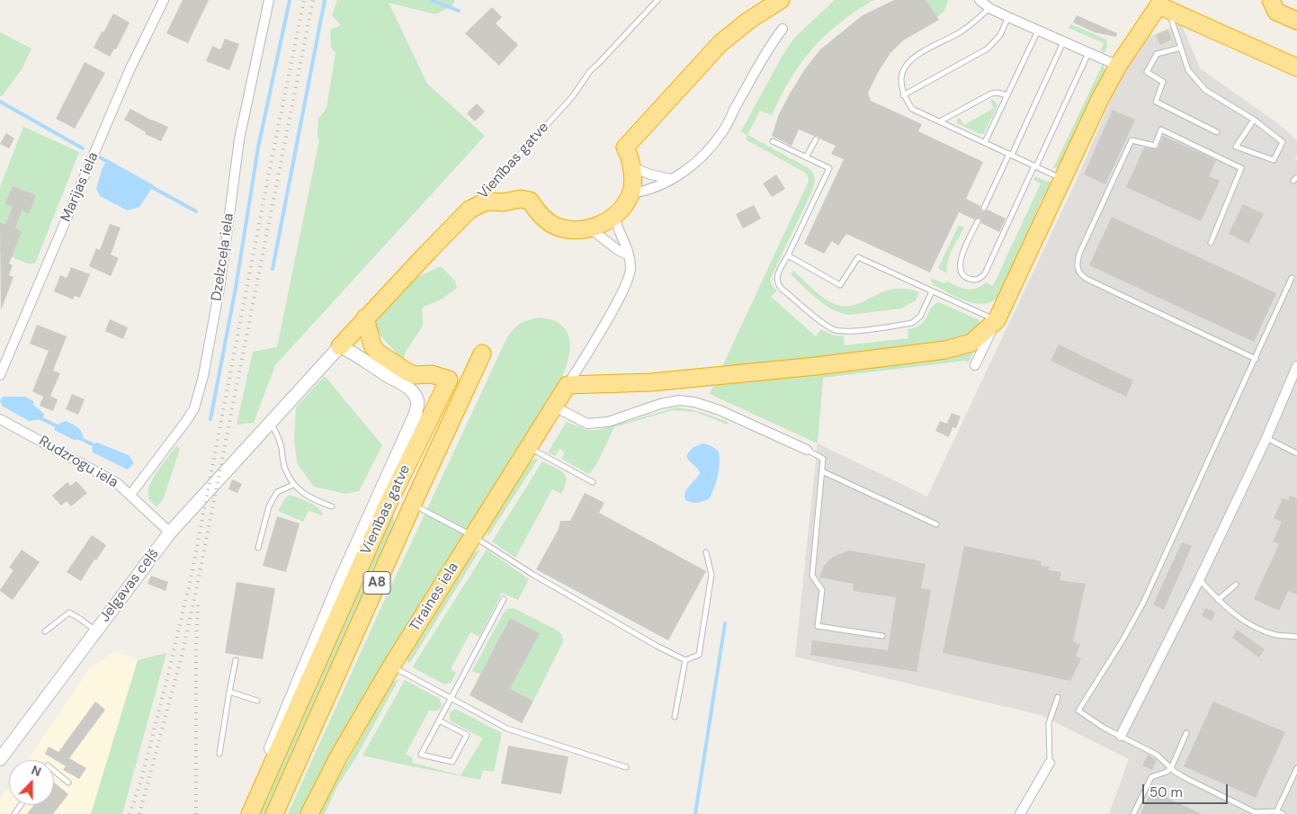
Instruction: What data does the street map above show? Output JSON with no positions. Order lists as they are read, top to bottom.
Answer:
{
  "streets": {
    "highway": ["Vienības gatve", "A8", "Tīraines iela"],
    "main road": ["Jelgavas ceļš"],
    "street": ["Marijas iela", "Dzelzceļa iela", "Rudzrogu iela"]
  },
  "crossings": [
    ["Vienības gatve", "Jelgavas ceļš"],
    ["Dzelzceļa iela", "Rudzrogu iela"],
    ["Rudzrogu iela", "Jelgavas ceļš"]
  ],
  "scale_bar": "50 m",
  "north": "top"
}
